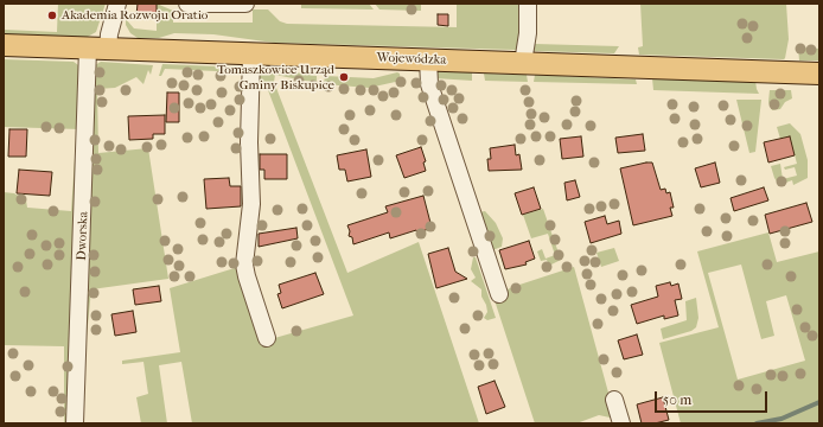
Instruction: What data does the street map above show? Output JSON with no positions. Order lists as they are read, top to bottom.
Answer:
{
  "streets": {
    "main road": ["Wojewódzka"],
    "street": ["Dworska"]
  },
  "crossings": [
    ["Wojewódzka", "Dworska"]
  ],
  "places": ["Akademia Rozwoju Oratio", "Tomaszkowice Urząd Gminy Biskupice"],
  "scale_bar": "50 m"
}
